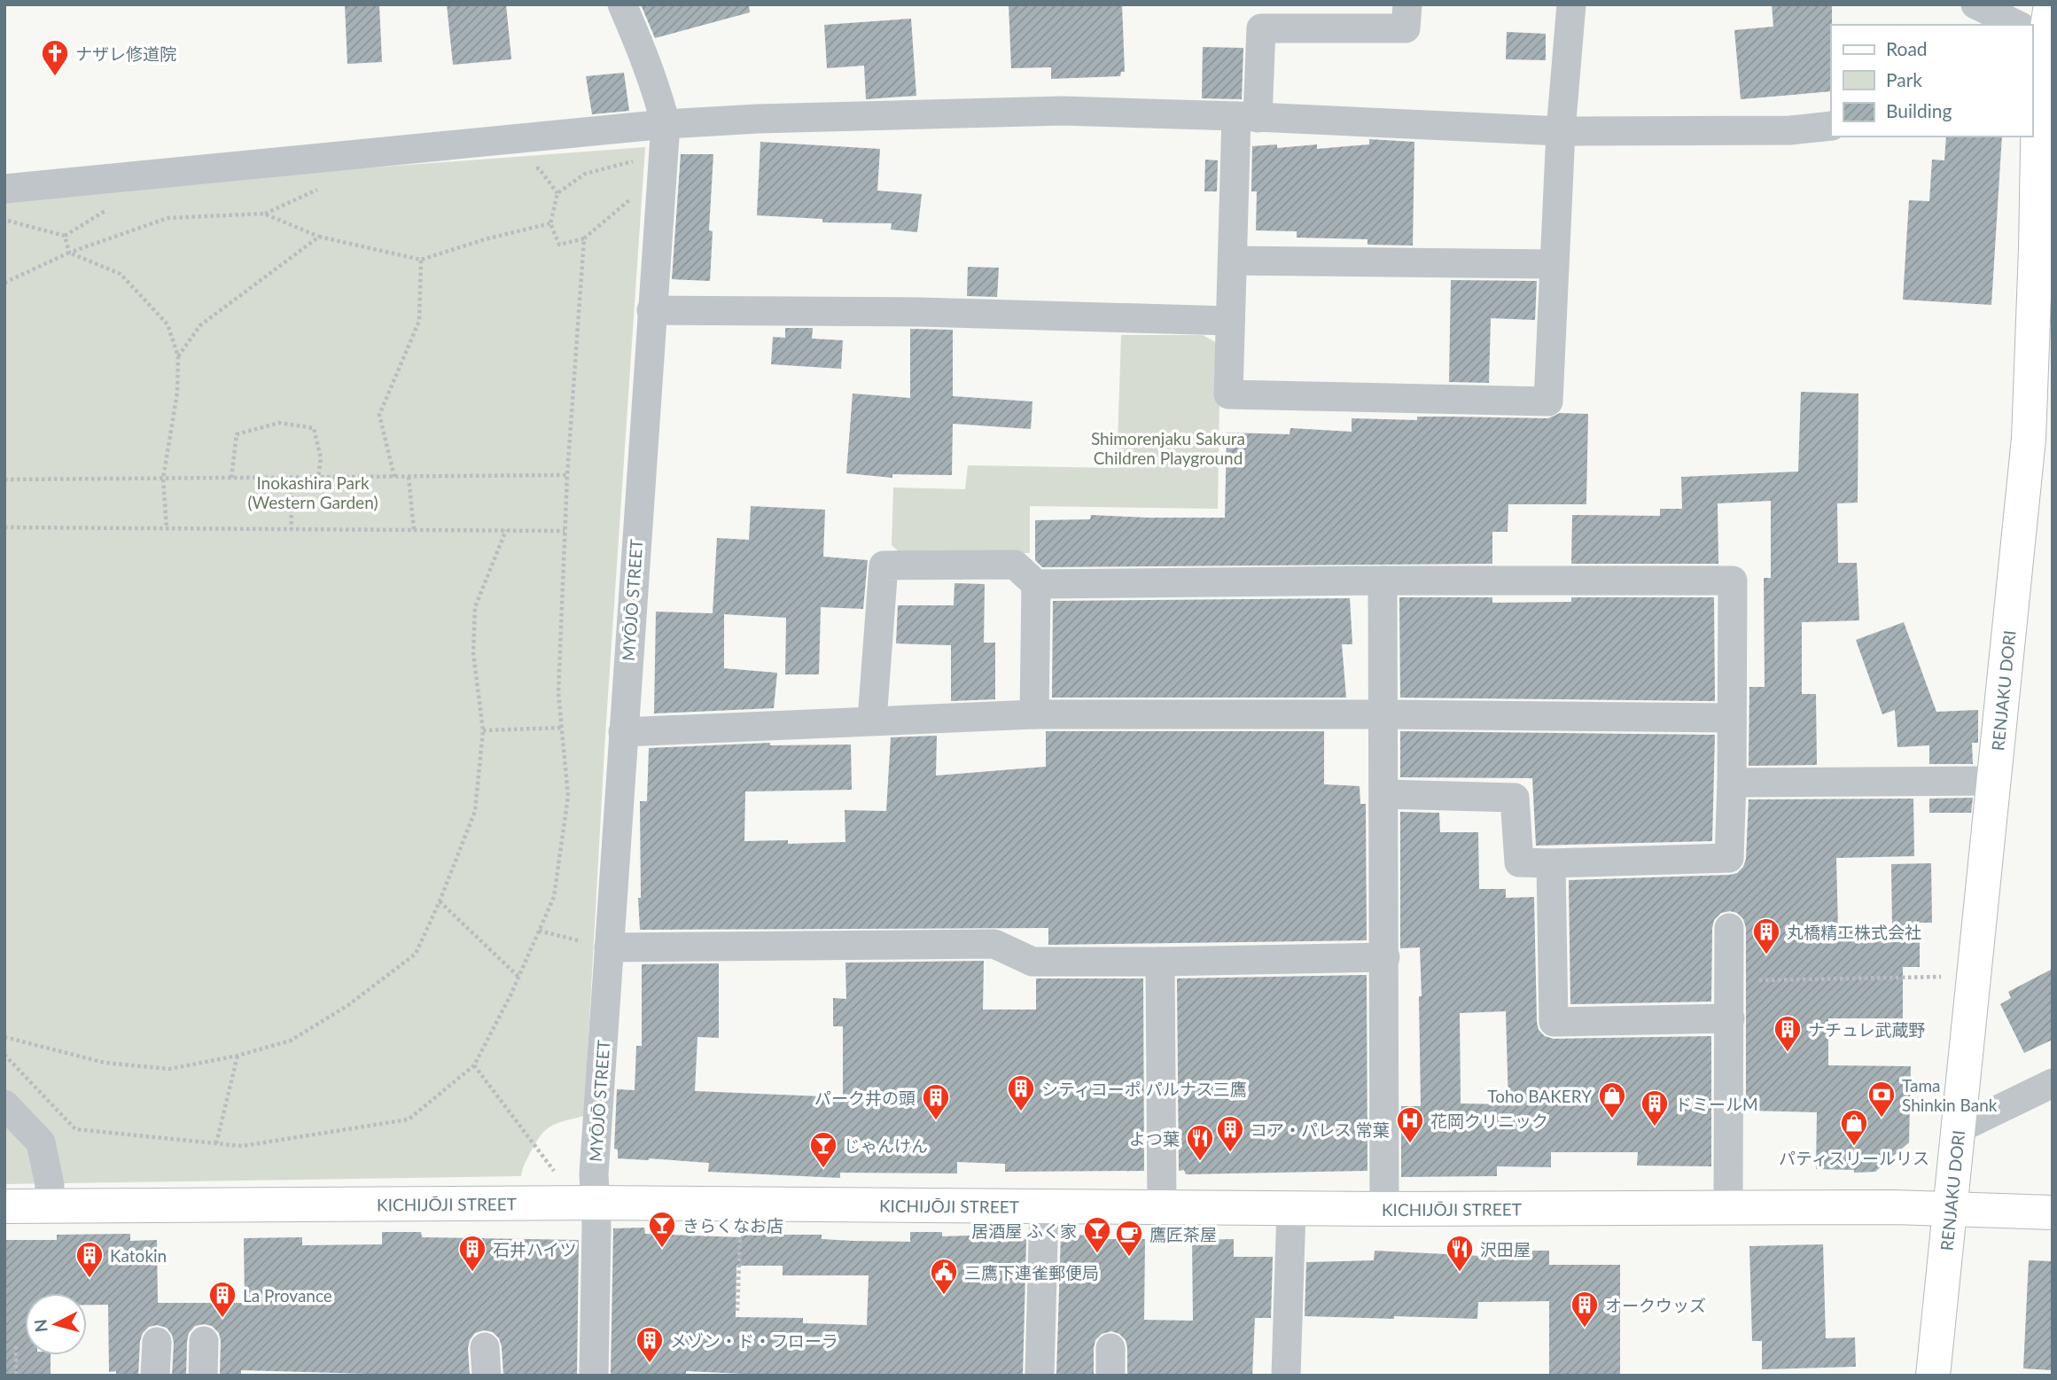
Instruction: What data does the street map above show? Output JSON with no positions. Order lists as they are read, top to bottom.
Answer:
{
  "streets": {
    "main road": ["RENJAKU DORI", "KICHIJŌJI STREET"],
    "street": ["MYŌJŌ STREET"]
  },
  "crossings": [
    ["MYŌJŌ STREET", "KICHIJŌJI STREET"],
    ["RENJAKU DORI", "KICHIJŌJI STREET"]
  ],
  "parks": ["Shimorenjaku Sakura Children Playground", "Inokashira Park (Western Garden)"],
  "places": {
    "church": ["ナザレ修道院"],
    "building": [
      "丸橋精工株式会社",
      "ナチュレ武蔵野",
      "シティコーポ パルナス三鷹",
      "パーク井の頭",
      "ドミールM",
      "コア・パレス 常葉",
      "石井ハイツ",
      "Katokin",
      "La Provance",
      "オークウッズ",
      "メゾン・ド・フローラ"
    ],
    "bank": ["Tama Shinkin Bank"],
    "shop": ["Toho BAKERY", "パティスリールリス"],
    "hospital": ["花岡クリニック"],
    "restaurant": ["よつ葉", "沢田屋"],
    "bar": ["じゃんけん", "きらくなお店", "居酒屋 ふく家"],
    "cafe": ["鷹匠茶屋"],
    "public building": ["三鷹下連雀郵便局"]
  },
  "legend": ["Road", "Park", "Building"],
  "north": "left"
}
